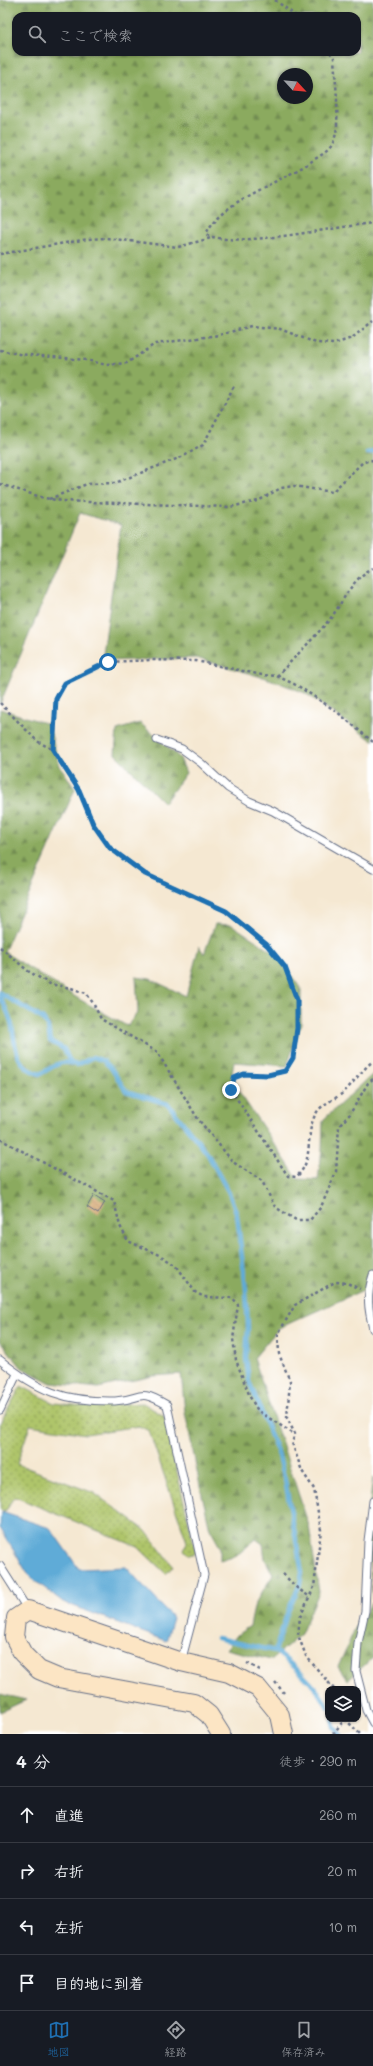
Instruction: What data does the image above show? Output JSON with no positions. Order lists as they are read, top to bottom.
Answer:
{
  "north": "bottom right",
  "page": {
    "search": "ここで検索",
    "heading": ["4 分", "徒歩 · 290 m"],
    "list": [
      ["直進", "260 m"],
      ["右折", "20 m"],
      ["左折", "10 m"],
      "目的地に到着"
    ],
    "nav": ["地図", "経路", "保存済み"]
  }
}
